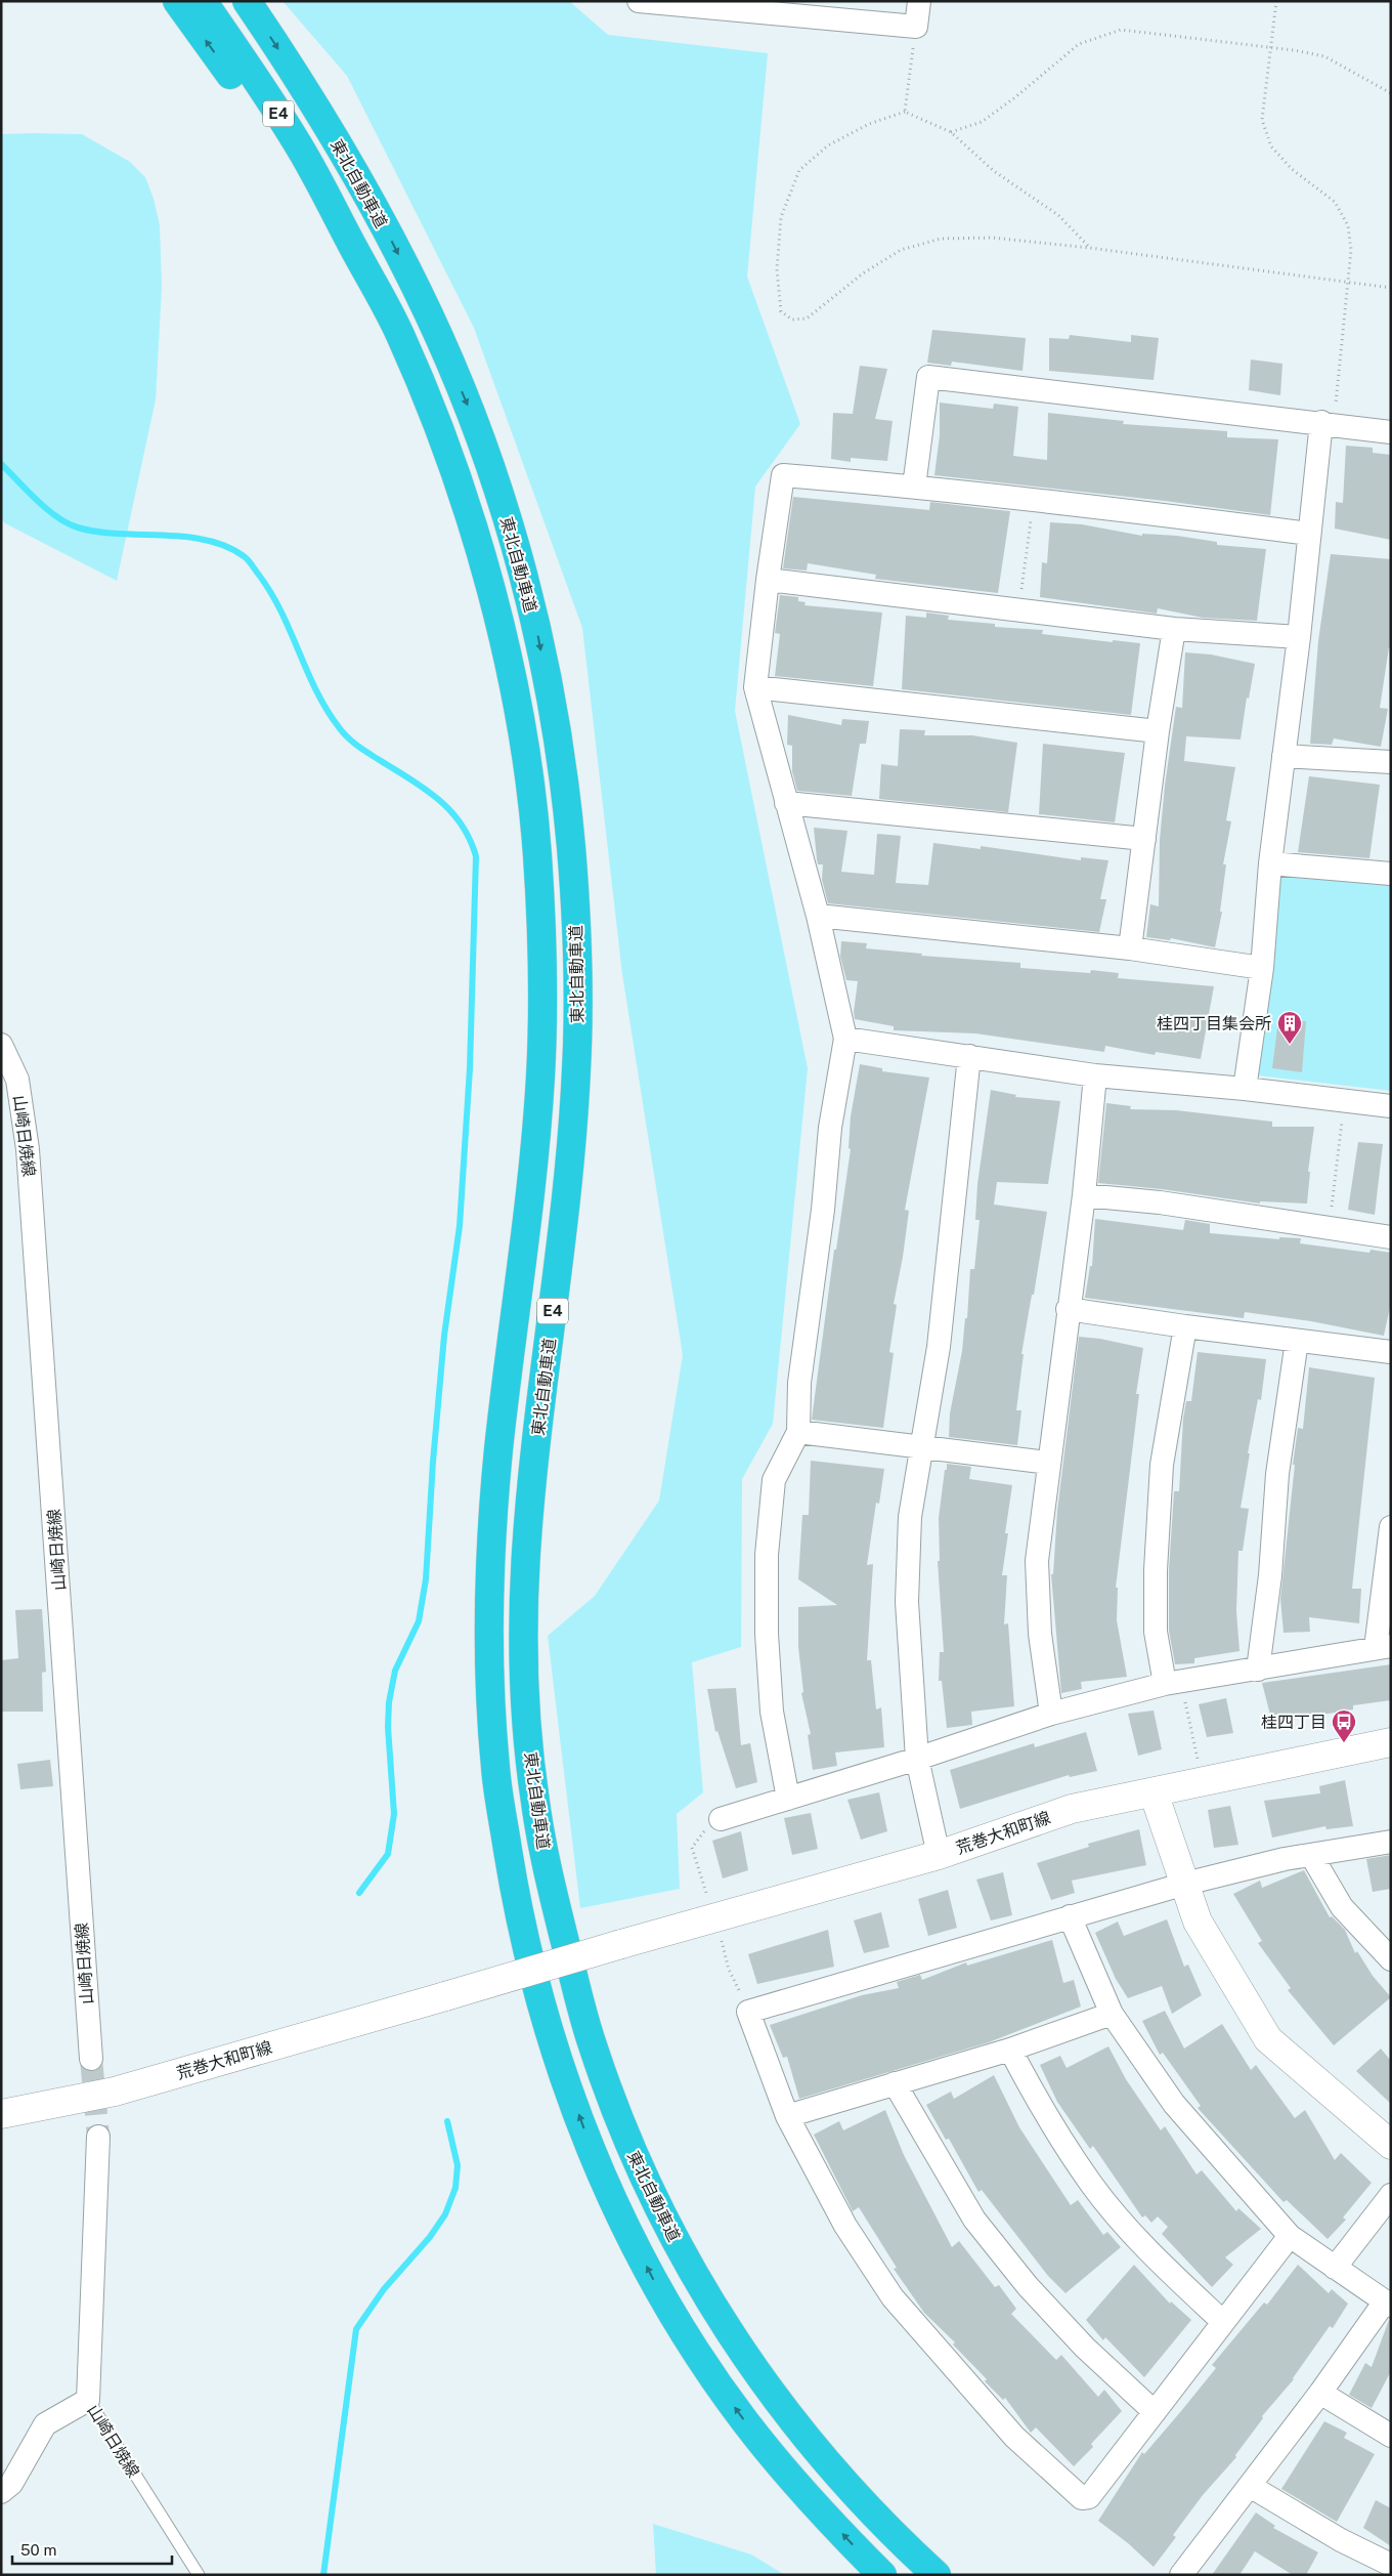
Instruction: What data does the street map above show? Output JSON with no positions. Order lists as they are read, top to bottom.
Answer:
{
  "streets": {
    "highway": ["E4", "東北自動車道"],
    "street": ["山崎日焼線", "荒巻大和町線"]
  },
  "places": {
    "building": ["桂四丁目集会所"],
    "bus stop": ["桂四丁目"]
  },
  "scale_bar": "50 m"
}
